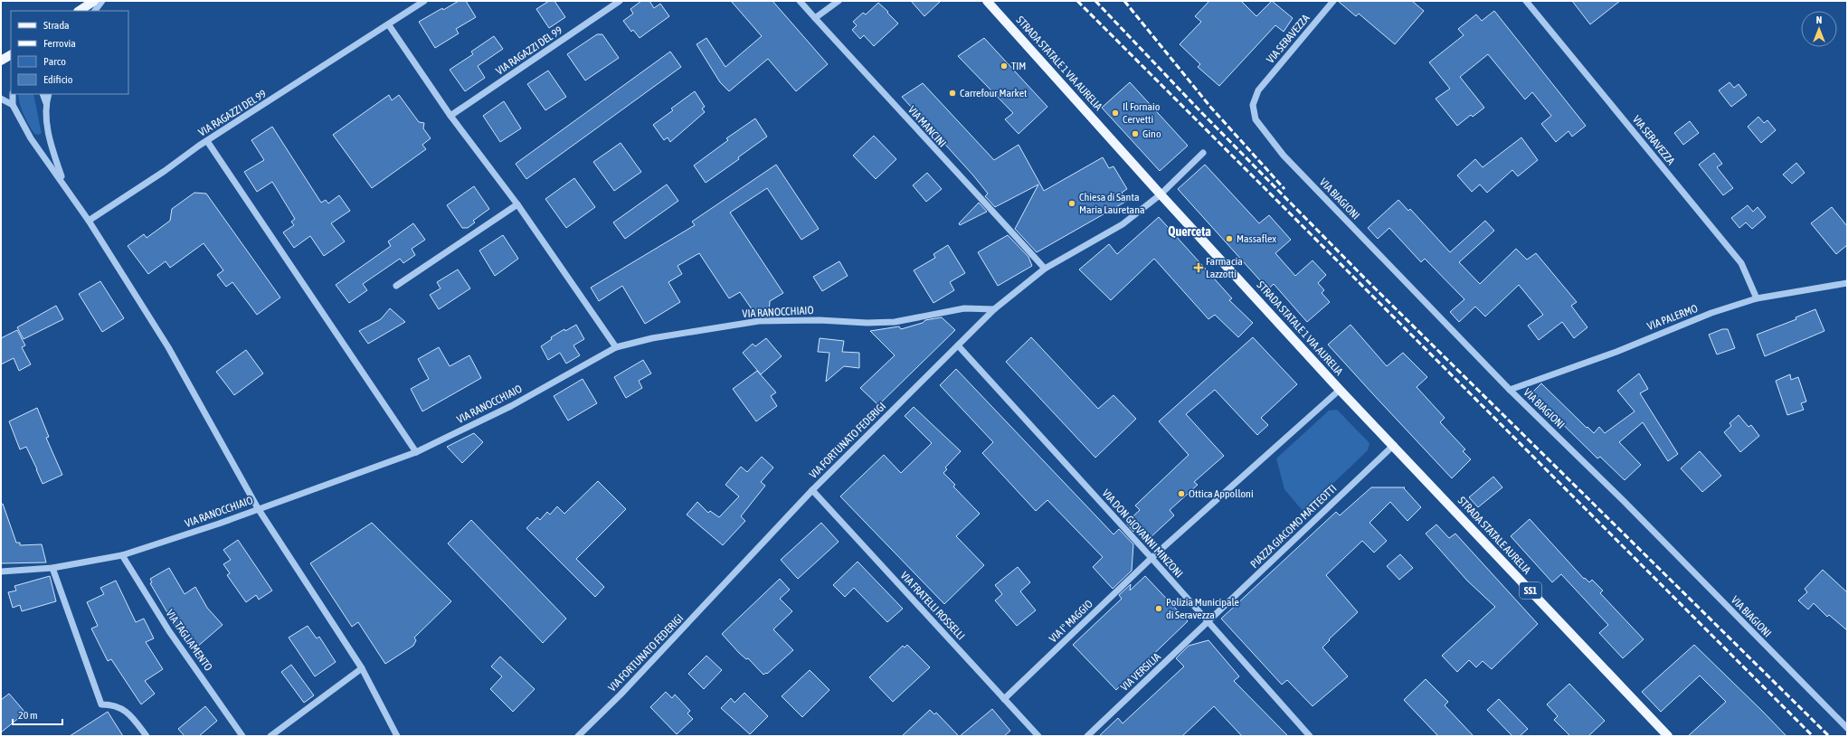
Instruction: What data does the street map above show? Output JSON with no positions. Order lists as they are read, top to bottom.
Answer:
{
  "streets": {
    "main road": ["STRADA STATALE 1 VIA AURELIA", "STRADA STATALE AURELIA", "SS1"],
    "street": [
      "VIA SERAVEZZA",
      "VIA RAGAZZI DEL 99",
      "VIA MANCINI",
      "VIA BIAGIONI",
      "VIA RANOCCHIAIO",
      "VIA PALERMO",
      "VIA FORTUNATO FEDERIGI",
      "PIAZZA GIACOMO MATTEOTTI",
      "VIA DON GIOVANNI MINZONI",
      "VIA FRATELLI ROSSELLI",
      "VIA I° MAGGIO",
      "VIA TAGLIAMENTO",
      "VIA VERSILIA"
    ]
  },
  "crossings": [
    ["VIA SERAVEZZA", "VIA BIAGIONI"],
    ["VIA SERAVEZZA", "VIA PALERMO"],
    ["STRADA STATALE 1 VIA AURELIA", "VIA FORTUNATO FEDERIGI"],
    ["STRADA STATALE 1 VIA AURELIA", "PIAZZA GIACOMO MATTEOTTI"],
    ["STRADA STATALE 1 VIA AURELIA", "STRADA STATALE AURELIA"],
    ["VIA MANCINI", "VIA FORTUNATO FEDERIGI"],
    ["VIA BIAGIONI", "VIA PALERMO"],
    ["VIA RANOCCHIAIO", "VIA FORTUNATO FEDERIGI"],
    ["VIA RANOCCHIAIO", "VIA TAGLIAMENTO"],
    ["VIA FORTUNATO FEDERIGI", "VIA DON GIOVANNI MINZONI"],
    ["VIA FORTUNATO FEDERIGI", "VIA FRATELLI ROSSELLI"],
    ["PIAZZA GIACOMO MATTEOTTI", "VIA DON GIOVANNI MINZONI"],
    ["PIAZZA GIACOMO MATTEOTTI", "STRADA STATALE AURELIA"],
    ["PIAZZA GIACOMO MATTEOTTI", "VIA VERSILIA"],
    ["VIA DON GIOVANNI MINZONI", "VIA I° MAGGIO"],
    ["VIA DON GIOVANNI MINZONI", "VIA VERSILIA"],
    ["VIA FRATELLI ROSSELLI", "VIA I° MAGGIO"]
  ],
  "districts": ["Querceta"],
  "places": {
    "other": [
      "TIM",
      "Carrefour Market",
      "Il Fornaio Cervetti",
      "Gino",
      "Chiesa di Santa Maria Lauretana",
      "Massaflex",
      "Ottica Appolloni",
      "Polizia Municipale di Seravezza"
    ],
    "health": ["Farmacia Lazzotti"]
  },
  "legend": [
    "Strada",
    "Ferrovia",
    "Parco",
    "Edificio"
  ],
  "scale_bar": "20 m",
  "north": "top"
}
